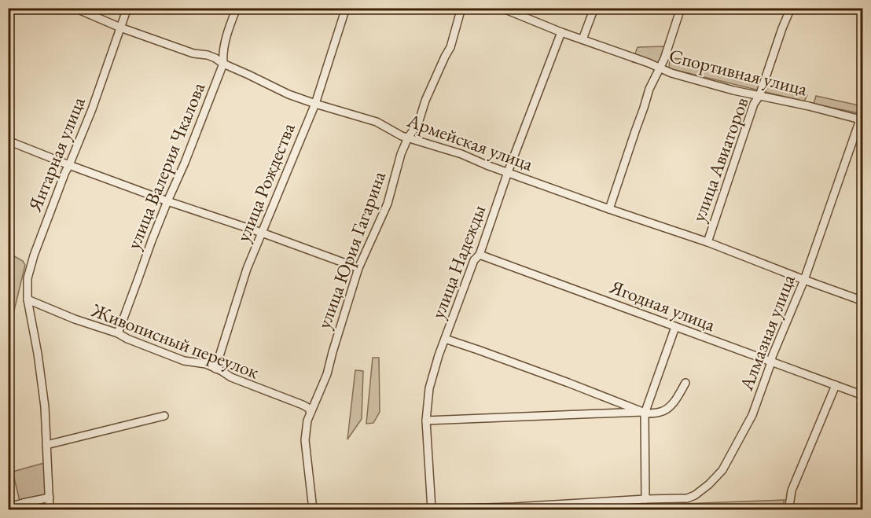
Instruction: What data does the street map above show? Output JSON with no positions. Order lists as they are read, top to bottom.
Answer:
{
  "streets": {
    "street": [
      "Спортивная улица",
      "Армейская улица",
      "Янтарная улица",
      "улица Авиаторов",
      "улица Валерия Чкалова",
      "улица Рождества",
      "улица Юрия Гагарина",
      "улица Надежды",
      "Ягодная улица",
      "Алмазная улица",
      "Живописный переулок"
    ]
  },
  "crossings": [
    ["Спортивная улица", "улица Авиаторов"],
    ["Спортивная улица", "улица Надежды"],
    ["Спортивная улица", "Алмазная улица"],
    ["Армейская улица", "Янтарная улица"],
    ["Армейская улица", "улица Авиаторов"],
    ["Армейская улица", "улица Валерия Чкалова"],
    ["Армейская улица", "улица Рождества"],
    ["Армейская улица", "улица Юрия Гагарина"],
    ["Армейская улица", "улица Надежды"],
    ["Армейская улица", "Алмазная улица"],
    ["Янтарная улица", "Живописный переулок"],
    ["улица Валерия Чкалова", "Живописный переулок"],
    ["улица Рождества", "Живописный переулок"],
    ["улица Юрия Гагарина", "Живописный переулок"],
    ["улица Надежды", "Ягодная улица"],
    ["улица Надежды", "Алмазная улица"],
    ["Ягодная улица", "Алмазная улица"]
  ]
}
